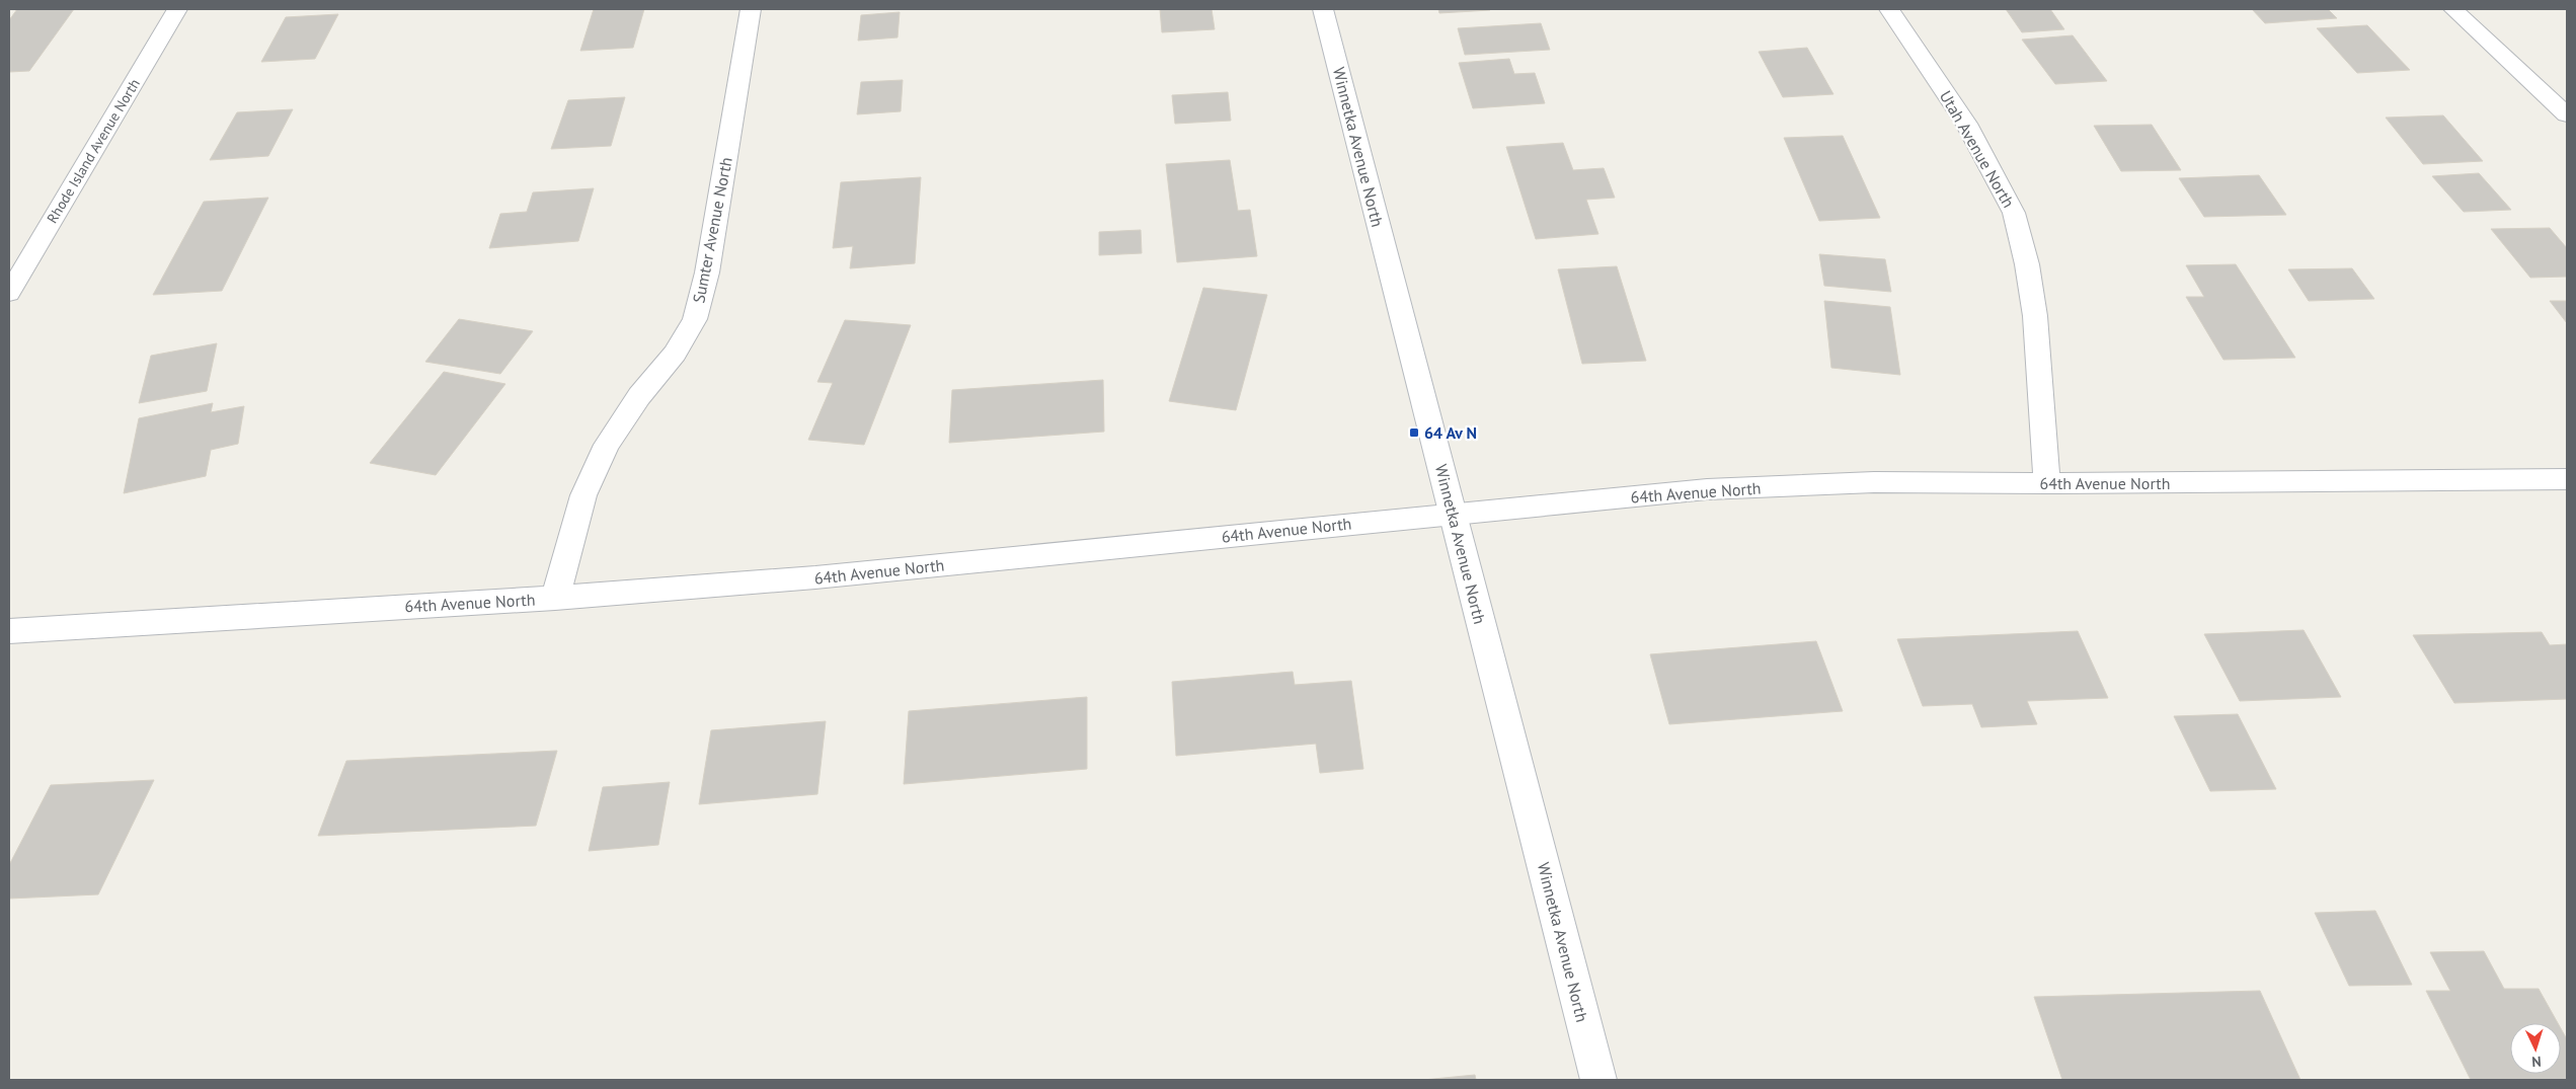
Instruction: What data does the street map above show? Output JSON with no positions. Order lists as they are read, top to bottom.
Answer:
{
  "streets": {
    "street": [
      "Winnetka Avenue North",
      "Utah Avenue North",
      "Rhode Island Avenue North",
      "Sumter Avenue North",
      "64th Avenue North"
    ]
  },
  "crossings": [
    ["Winnetka Avenue North", "64th Avenue North"],
    ["Utah Avenue North", "64th Avenue North"],
    ["Sumter Avenue North", "64th Avenue North"]
  ],
  "places": {
    "transit": ["64 Av N"]
  },
  "north": "bottom"
}
